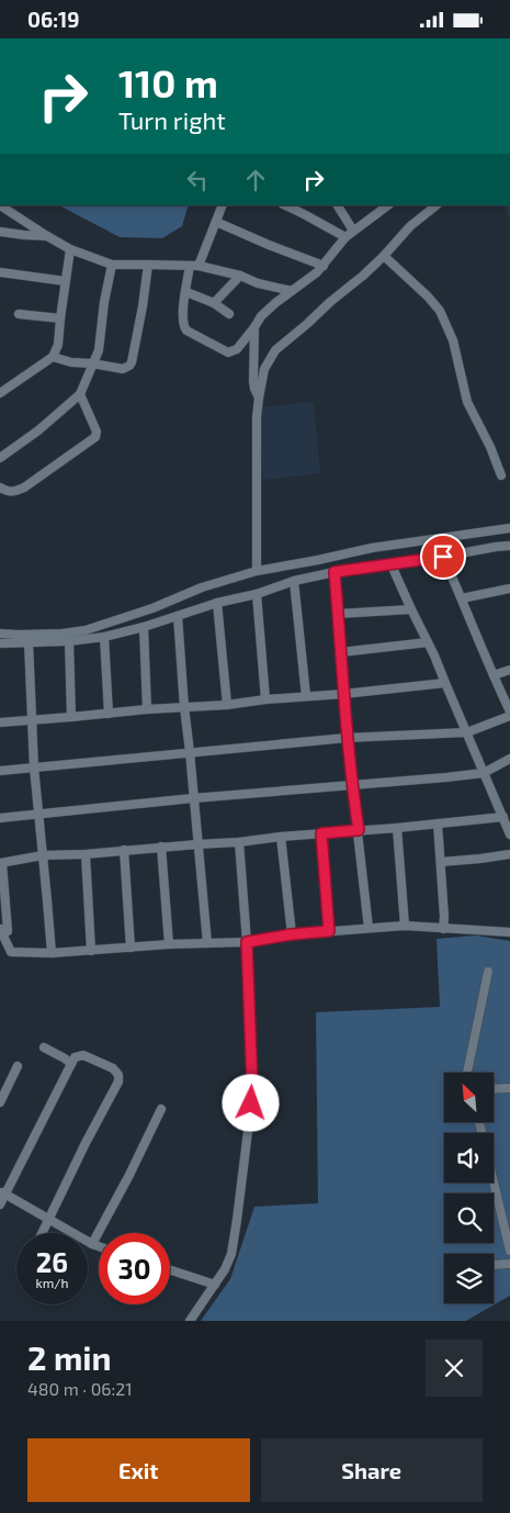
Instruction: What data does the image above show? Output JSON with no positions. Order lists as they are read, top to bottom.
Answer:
{
  "north": "top left",
  "page": {
    "status": "06:19",
    "turn": ["110 m", "Turn right"],
    "speed": "26 km/h",
    "limit": "30",
    "heading": ["2 min", "480 m · 06:21"],
    "buttons": ["Exit", "Share"]
  }
}
